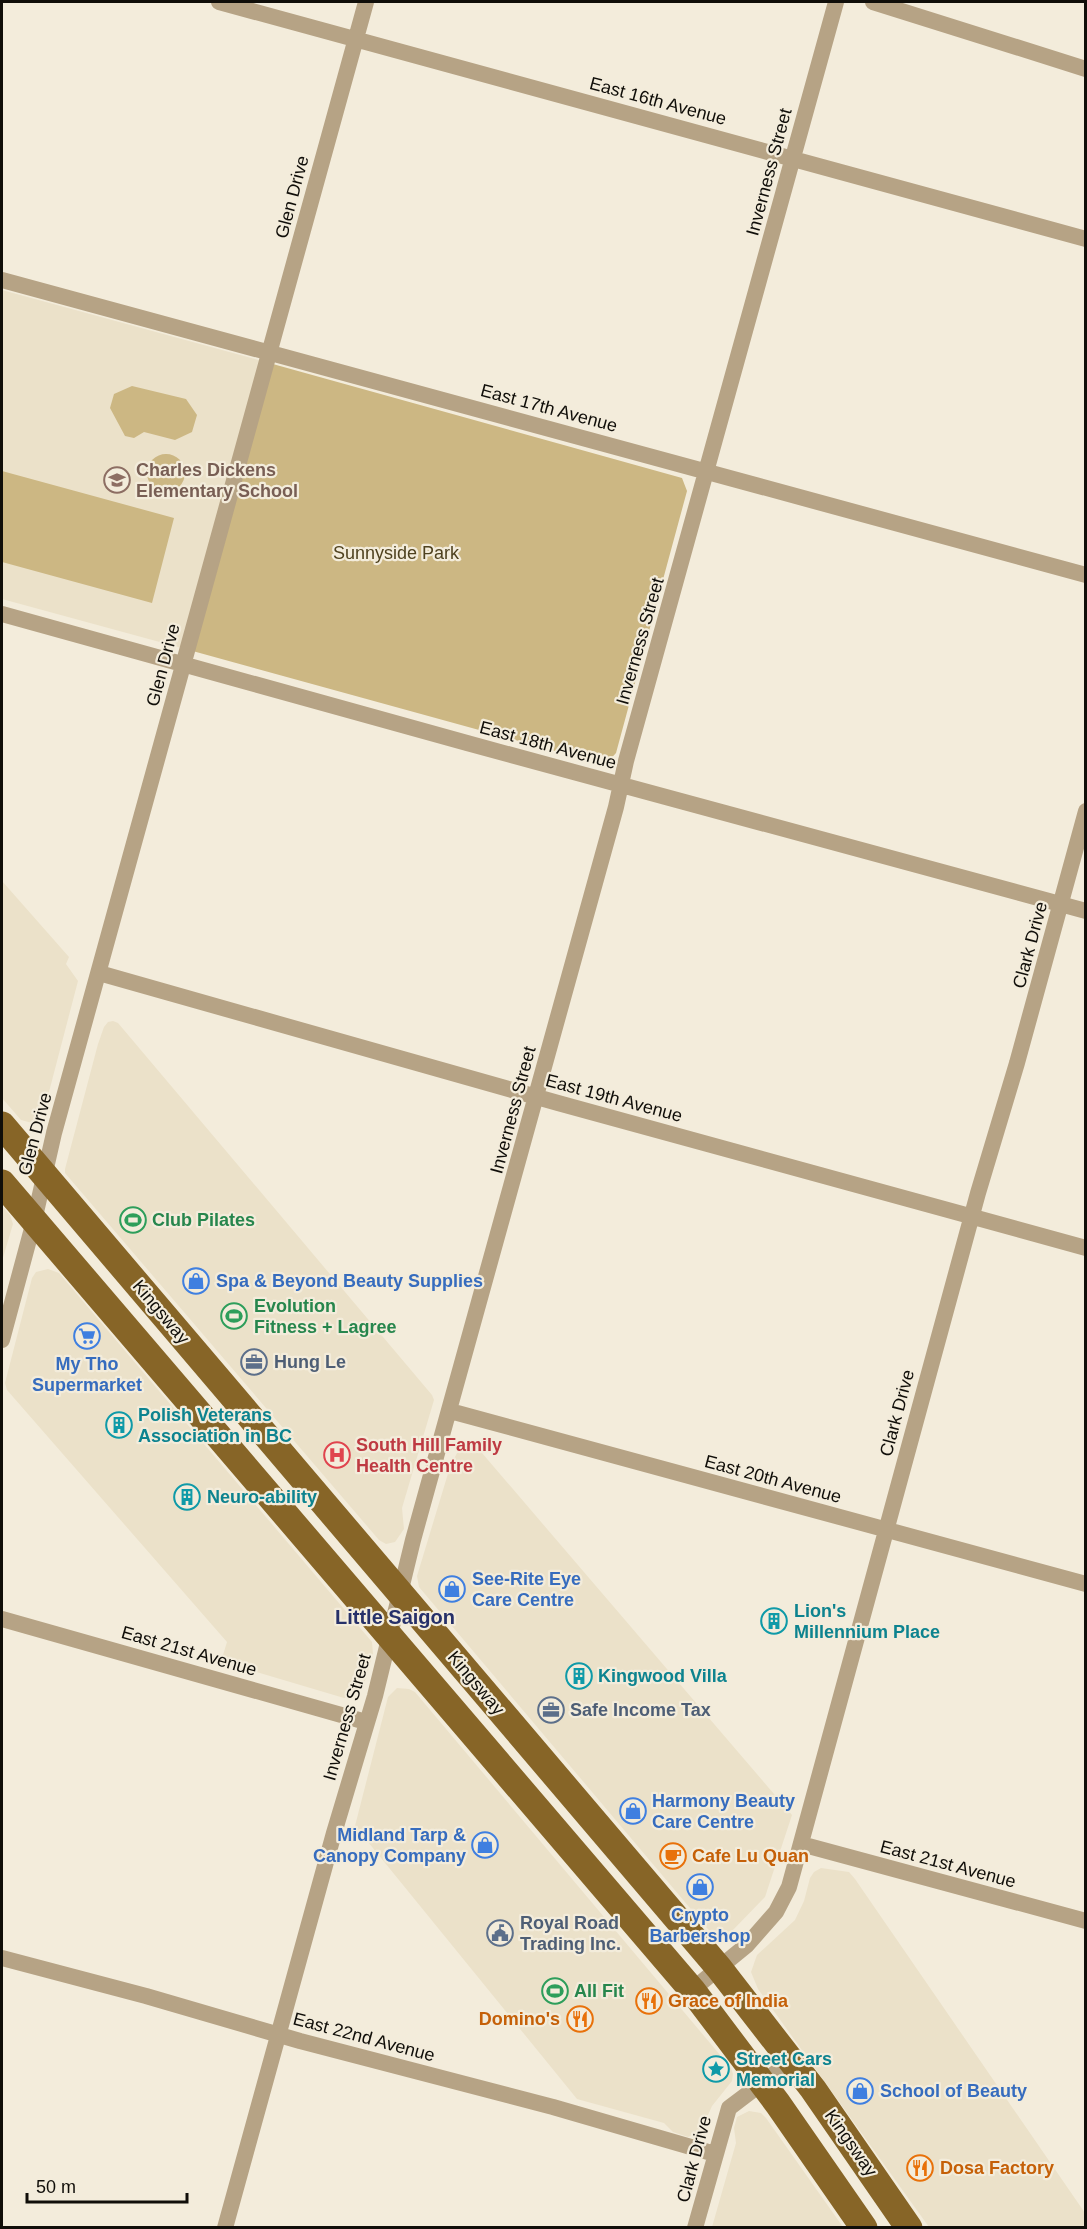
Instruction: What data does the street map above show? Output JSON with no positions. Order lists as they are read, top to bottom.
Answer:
{
  "streets": {
    "main road": ["Kingsway"],
    "street": [
      "East 16th Avenue",
      "Inverness Street",
      "Glen Drive",
      "East 17th Avenue",
      "East 18th Avenue",
      "Clark Drive",
      "East 19th Avenue",
      "East 20th Avenue",
      "East 21st Avenue",
      "East 22nd Avenue"
    ]
  },
  "crossings": [
    ["East 16th Avenue", "Inverness Street"],
    ["East 16th Avenue", "Glen Drive"],
    ["Inverness Street", "East 17th Avenue"],
    ["Inverness Street", "East 18th Avenue"],
    ["Inverness Street", "East 19th Avenue"],
    ["Inverness Street", "Kingsway"],
    ["Inverness Street", "East 20th Avenue"],
    ["Inverness Street", "East 21st Avenue"],
    ["Inverness Street", "East 22nd Avenue"],
    ["Glen Drive", "East 17th Avenue"],
    ["Glen Drive", "East 18th Avenue"],
    ["Glen Drive", "East 19th Avenue"],
    ["Glen Drive", "Kingsway"],
    ["East 18th Avenue", "Clark Drive"],
    ["Clark Drive", "East 19th Avenue"],
    ["Clark Drive", "Kingsway"],
    ["Clark Drive", "East 20th Avenue"],
    ["Clark Drive", "East 21st Avenue"],
    ["Clark Drive", "East 22nd Avenue"]
  ],
  "districts": ["Little Saigon"],
  "parks": ["Sunnyside Park"],
  "places": {
    "school or university": ["Charles Dickens Elementary School"],
    "sports": ["Club Pilates", "Evolution Fitness + Lagree", "All Fit"],
    "shop": [
      "Spa & Beyond Beauty Supplies",
      "See-Rite Eye Care Centre",
      "Harmony Beauty Care Centre",
      "Midland Tarp & Canopy Company",
      "Crypto Barbershop",
      "School of Beauty"
    ],
    "supermarket": ["My Tho Supermarket"],
    "office": ["Hung Le", "Safe Income Tax"],
    "building": [
      "Polish Veterans Association in BC",
      "Neuro-ability",
      "Lion's Millennium Place",
      "Kingwood Villa"
    ],
    "hospital": ["South Hill Family Health Centre"],
    "cafe": ["Cafe Lu Quan"],
    "public building": ["Royal Road Trading Inc."],
    "restaurant": ["Grace of India", "Domino's", "Dosa Factory"],
    "place": ["Street Cars Memorial"]
  },
  "scale_bar": "50 m"
}
